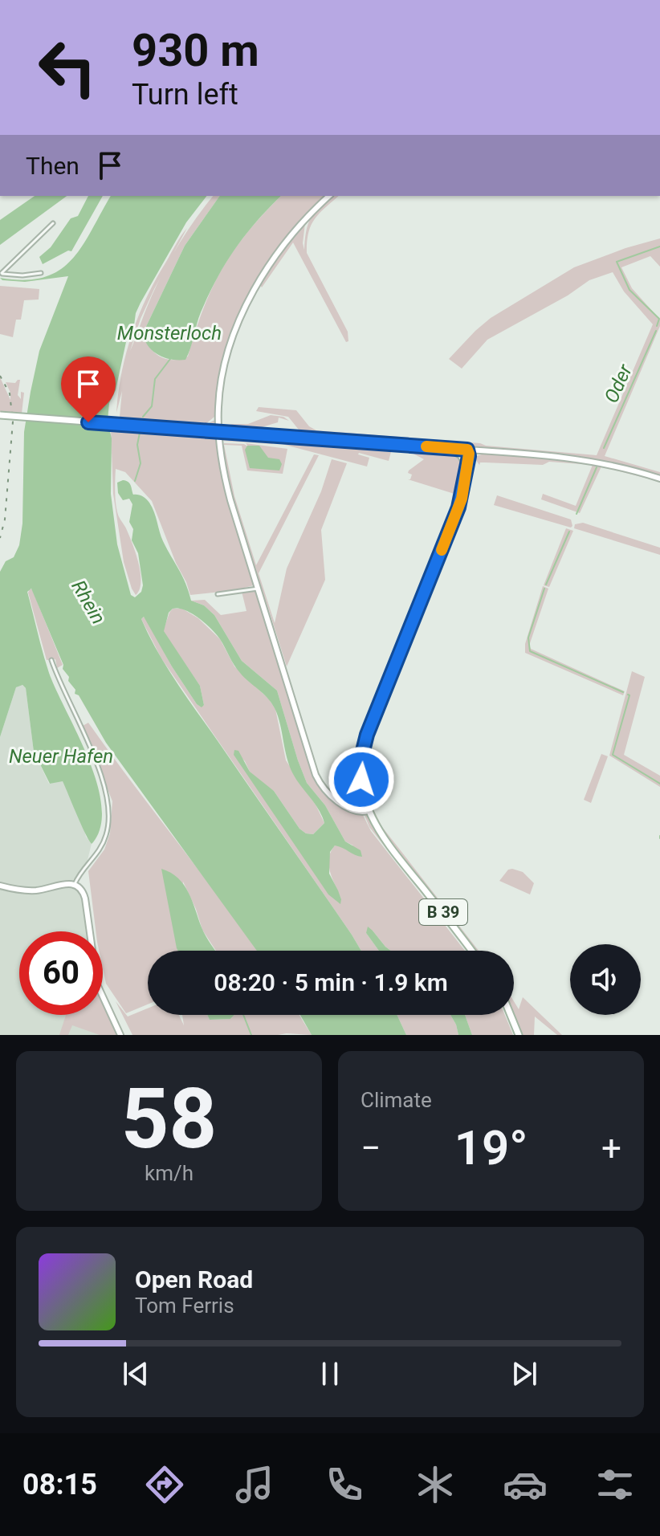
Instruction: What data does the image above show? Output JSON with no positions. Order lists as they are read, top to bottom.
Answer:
{
  "streets": {
    "main road": ["B 39"]
  },
  "water": [
    "Monsterloch",
    "Oder",
    "Rhein",
    "Neuer Hafen"
  ],
  "page": {
    "turn": ["930 m", "Turn left"],
    "then": "Then",
    "limit": "60",
    "trip": "08:20 · 5 min · 1.9 km",
    "tile": [
      ["58", "km/h"],
      "Climate"
    ],
    "heat": ["−", "19°", "+"],
    "song": ["Open Road", "Tom Ferris"],
    "tabs": "08:15"
  }
}
